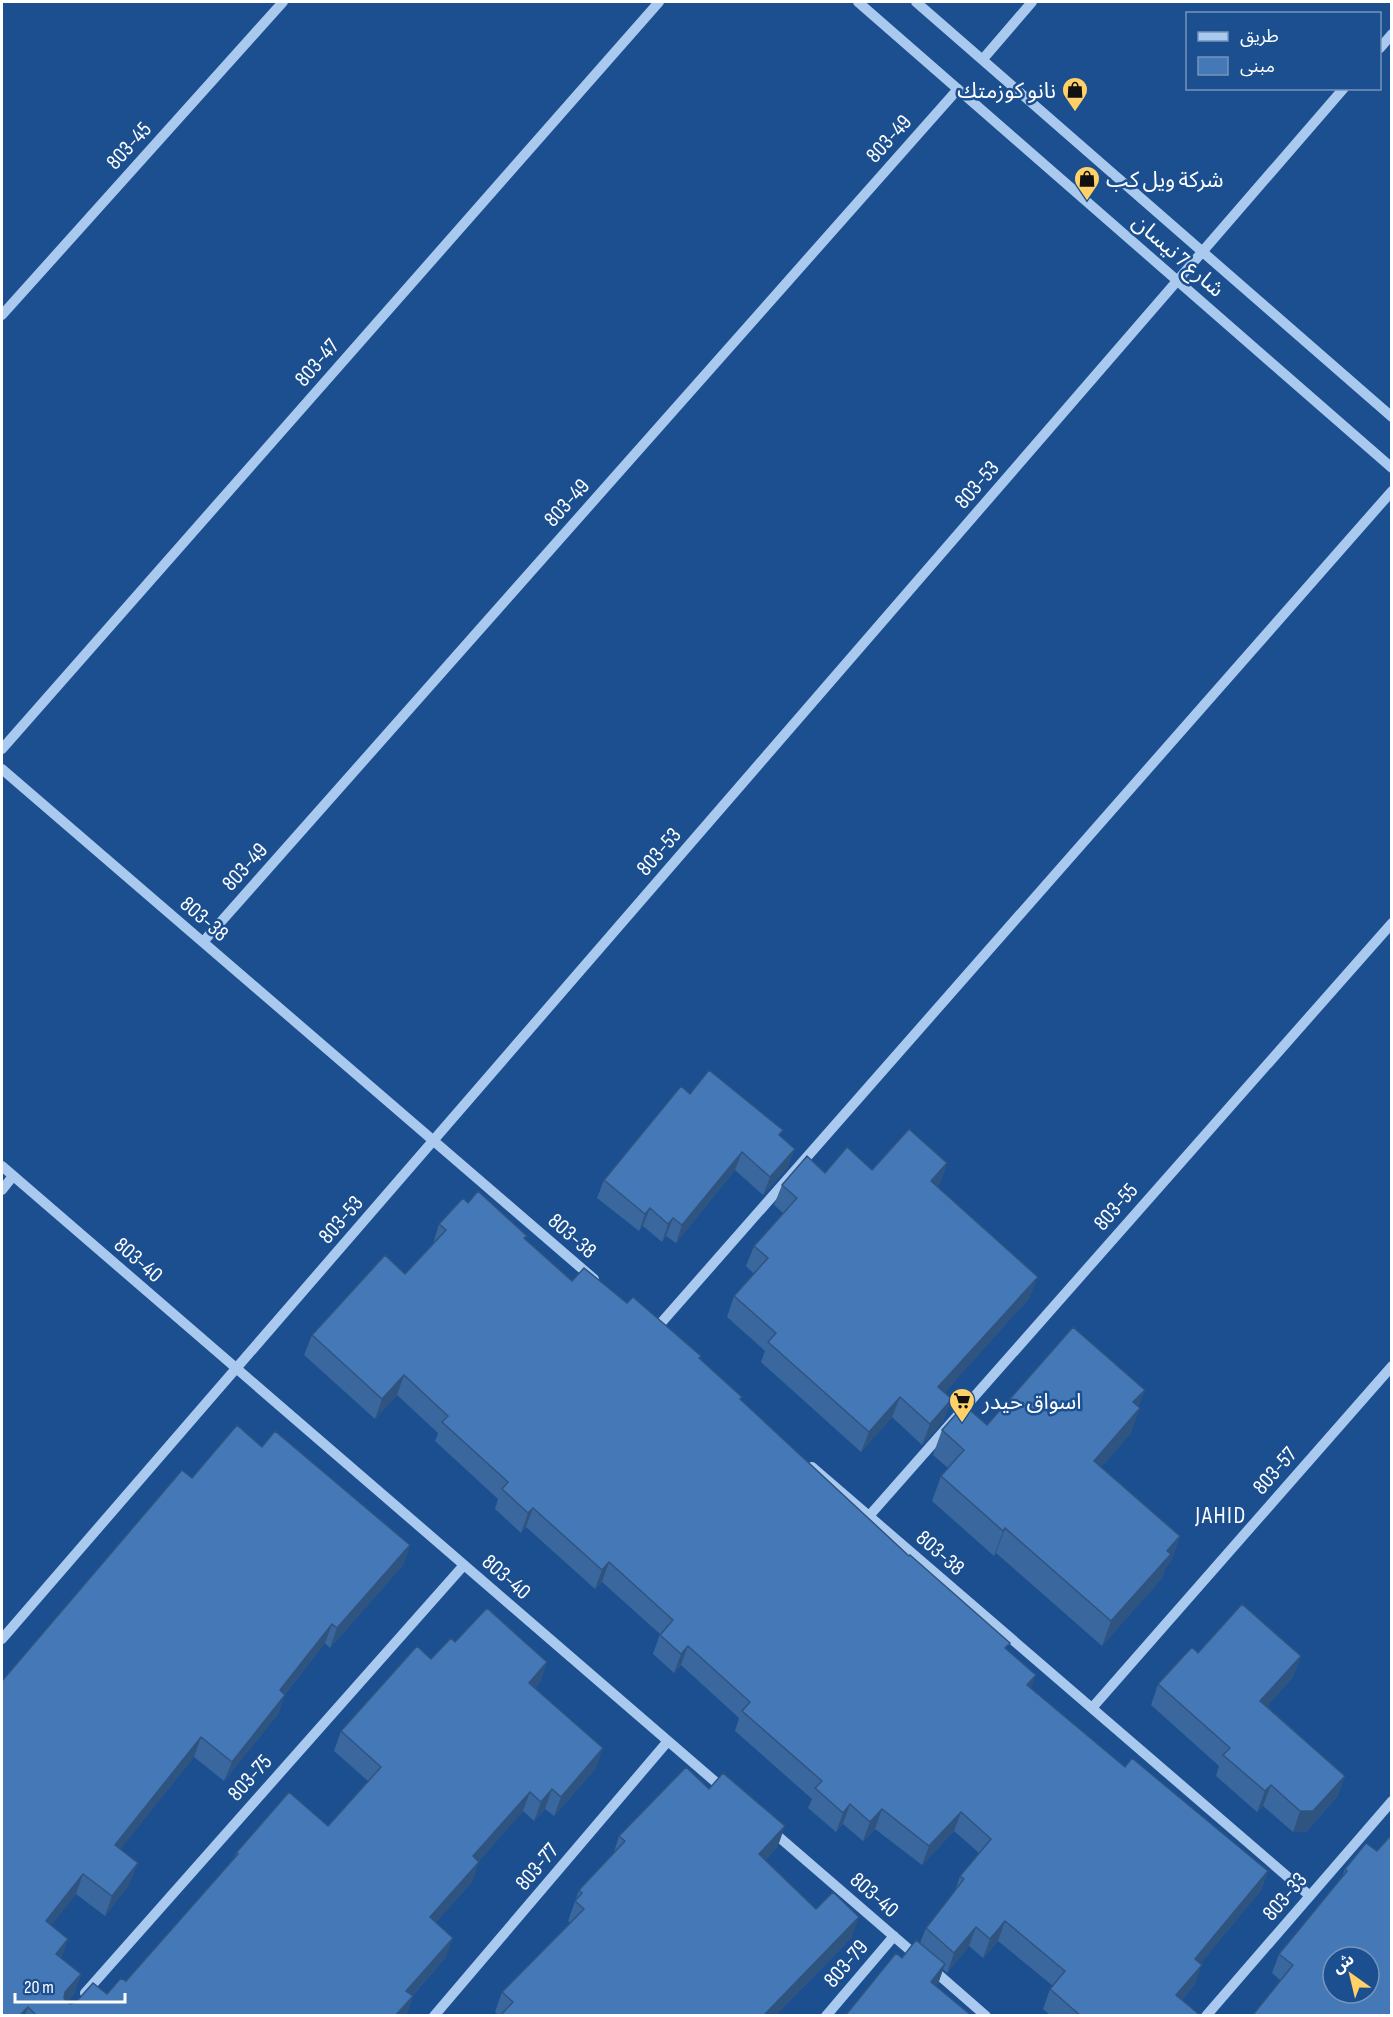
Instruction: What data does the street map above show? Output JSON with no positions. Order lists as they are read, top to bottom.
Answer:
{
  "streets": {
    "street": [
      "803-49",
      "803-45",
      "شارع 7 نيسان",
      "803-47",
      "803-53",
      "803-38",
      "803-55",
      "803-40",
      "803-57",
      "803-75",
      "803-77",
      "803-33",
      "803-79"
    ]
  },
  "crossings": [
    ["803-49", "شارع 7 نيسان"],
    ["803-49", "803-38"],
    ["شارع 7 نيسان", "803-53"],
    ["803-53", "803-38"],
    ["803-53", "803-40"],
    ["803-38", "803-55"],
    ["803-38", "803-57"],
    ["803-38", "803-33"],
    ["803-40", "803-75"],
    ["803-40", "803-77"],
    ["803-40", "803-79"]
  ],
  "districts": ["JAHID"],
  "places": {
    "shop": ["نانو كوزمتك", "شركة ويل كب"],
    "supermarket": ["اسواق حيدر"]
  },
  "legend": ["طريق", "مبنى"],
  "scale_bar": "20 m",
  "north": "top left"
}
